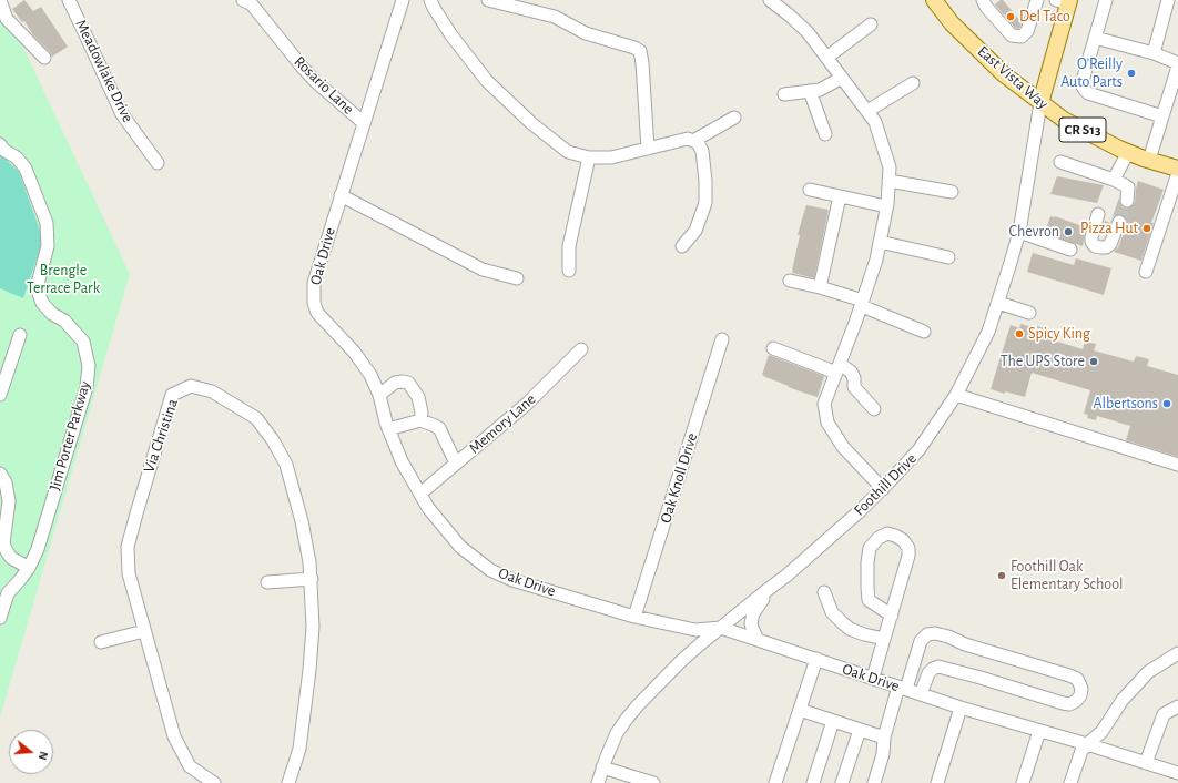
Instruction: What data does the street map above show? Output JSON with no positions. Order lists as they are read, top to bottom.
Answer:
{
  "streets": {
    "main road": ["East Vista Way", "CR S13"],
    "street": [
      "Meadowlake Drive",
      "Rosario Lane",
      "Oak Drive",
      "Memory Lane",
      "Jim Porter Parkway",
      "Via Christina",
      "Oak Knoll Drive",
      "Foothill Drive"
    ]
  },
  "crossings": [
    ["East Vista Way", "Foothill Drive"],
    ["Rosario Lane", "Oak Drive"],
    ["Oak Drive", "Memory Lane"],
    ["Oak Drive", "Oak Knoll Drive"],
    ["Oak Drive", "Foothill Drive"]
  ],
  "parks": ["Brengle Terrace Park"],
  "places": [
    "Del Taco",
    "O'Reilly Auto Parts",
    "Pizza Hut",
    "Chevron",
    "Spicy King",
    "The UPS Store",
    "Albertsons",
    "Foothill Oak Elementary School"
  ],
  "north": "right"
}
